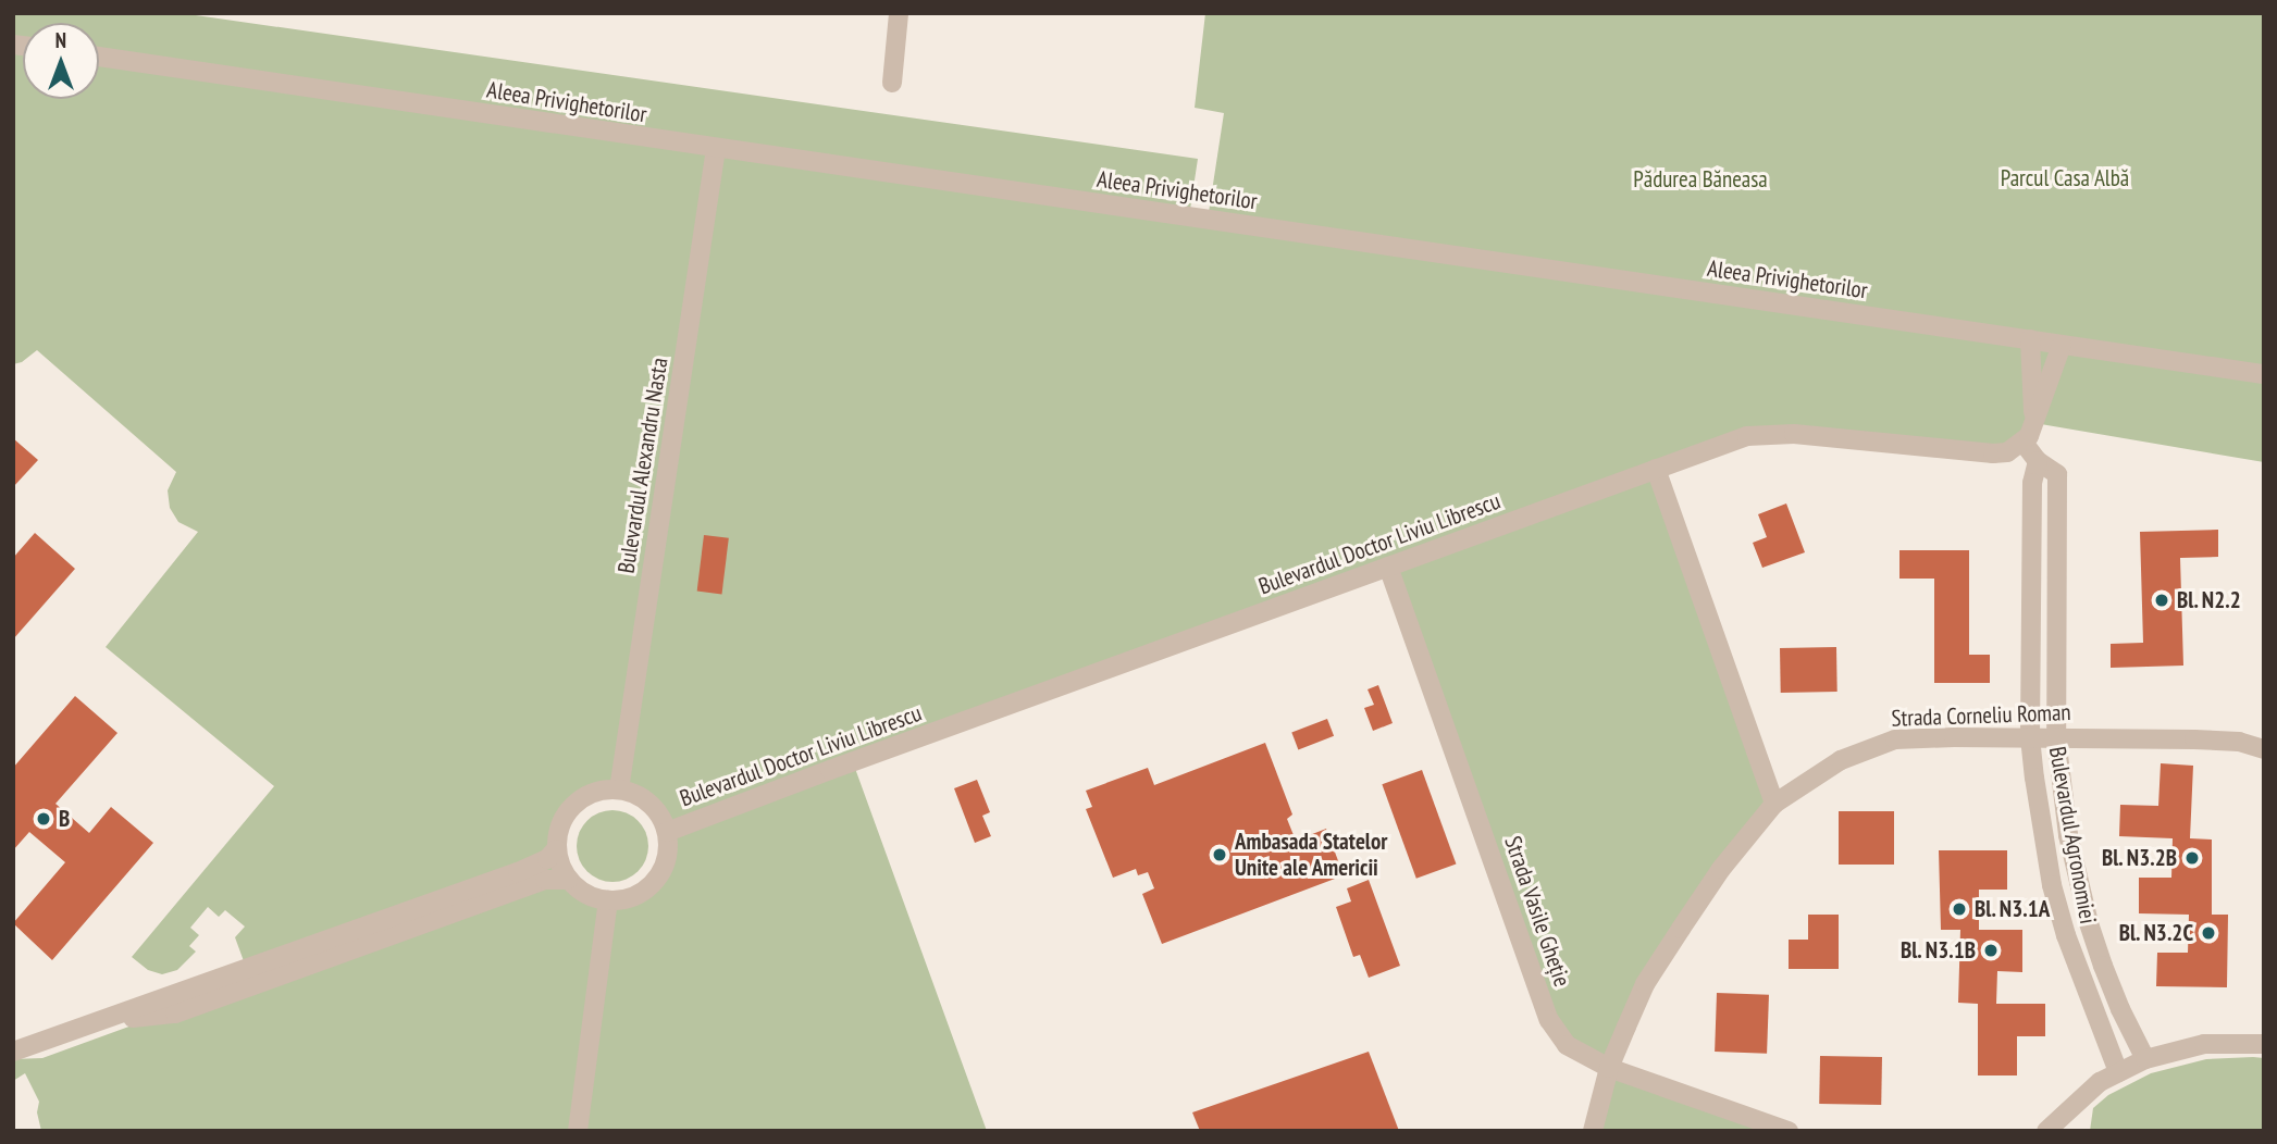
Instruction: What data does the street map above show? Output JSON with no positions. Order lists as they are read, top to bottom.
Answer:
{
  "streets": {
    "street": [
      "Aleea Privighetorilor",
      "Bulevardul Alexandru Nasta",
      "Bulevardul Doctor Liviu Librescu",
      "Strada Corneliu Roman",
      "Bulevardul Agronomiei",
      "Strada Vasile Gheție"
    ]
  },
  "crossings": [
    ["Aleea Privighetorilor", "Bulevardul Alexandru Nasta"],
    ["Bulevardul Alexandru Nasta", "Bulevardul Doctor Liviu Librescu"],
    ["Bulevardul Doctor Liviu Librescu", "Bulevardul Agronomiei"],
    ["Bulevardul Doctor Liviu Librescu", "Strada Vasile Gheție"],
    ["Strada Corneliu Roman", "Bulevardul Agronomiei"],
    ["Strada Corneliu Roman", "Strada Vasile Gheție"]
  ],
  "parks": ["Parcul Casa Albă", "Pădurea Băneasa"],
  "places": [
    "Bl. N2.2",
    "B",
    "Ambasada Statelor Unite ale Americii",
    "Bl. N3.2B",
    "Bl. N3.1A",
    "Bl. N3.2C",
    "Bl. N3.1B"
  ],
  "north": "top"
}
